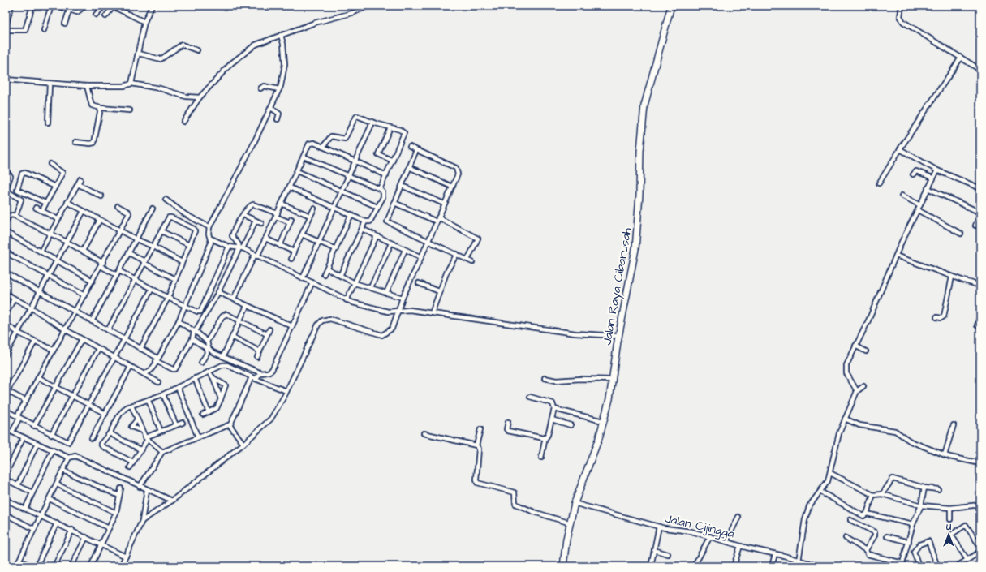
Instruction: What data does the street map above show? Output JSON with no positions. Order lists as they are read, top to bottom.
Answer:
{
  "streets": {
    "main road": ["Jalan Raya Cibarusah"],
    "street": ["Jalan Cijingga"]
  },
  "crossings": [
    ["Jalan Raya Cibarusah", "Jalan Cijingga"]
  ],
  "north": "top"
}
